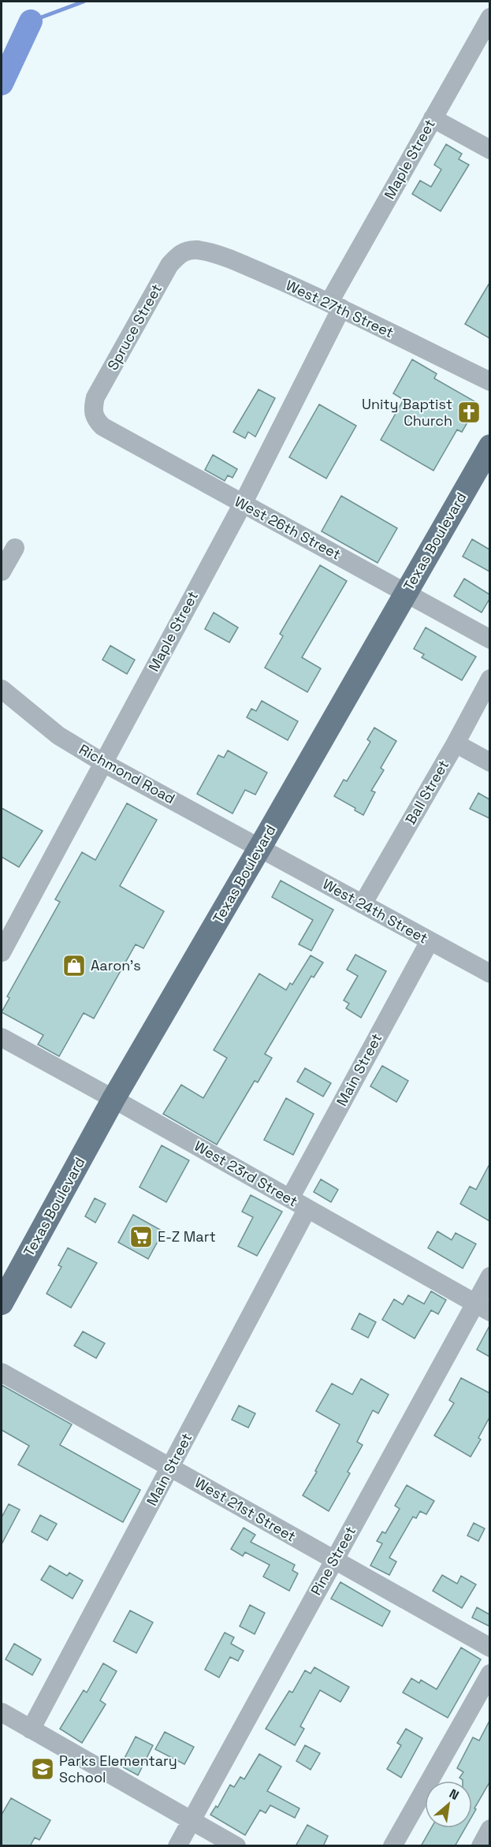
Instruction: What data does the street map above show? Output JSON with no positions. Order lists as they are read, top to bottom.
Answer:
{
  "streets": {
    "main road": ["Texas Boulevard"],
    "street": [
      "Maple Street",
      "West 27th Street",
      "Spruce Street",
      "West 26th Street",
      "Richmond Road",
      "Ball Street",
      "West 24th Street",
      "Main Street",
      "West 23rd Street",
      "West 21st Street",
      "Pine Street"
    ]
  },
  "crossings": [
    ["Maple Street", "West 27th Street"],
    ["Maple Street", "West 26th Street"],
    ["Maple Street", "Richmond Road"],
    ["West 27th Street", "Spruce Street"],
    ["Spruce Street", "West 26th Street"],
    ["West 26th Street", "Texas Boulevard"],
    ["Texas Boulevard", "Richmond Road"],
    ["Texas Boulevard", "West 24th Street"],
    ["Texas Boulevard", "West 23rd Street"],
    ["Richmond Road", "West 24th Street"],
    ["Ball Street", "West 24th Street"],
    ["West 24th Street", "Main Street"],
    ["Main Street", "West 23rd Street"],
    ["Main Street", "West 21st Street"],
    ["West 23rd Street", "Pine Street"],
    ["West 21st Street", "Pine Street"]
  ],
  "places": {
    "church": ["Unity Baptist Church"],
    "shop": ["Aaron's"],
    "supermarket": ["E-Z Mart"],
    "school or university": ["Parks Elementary School"]
  },
  "north": "top right"
}
